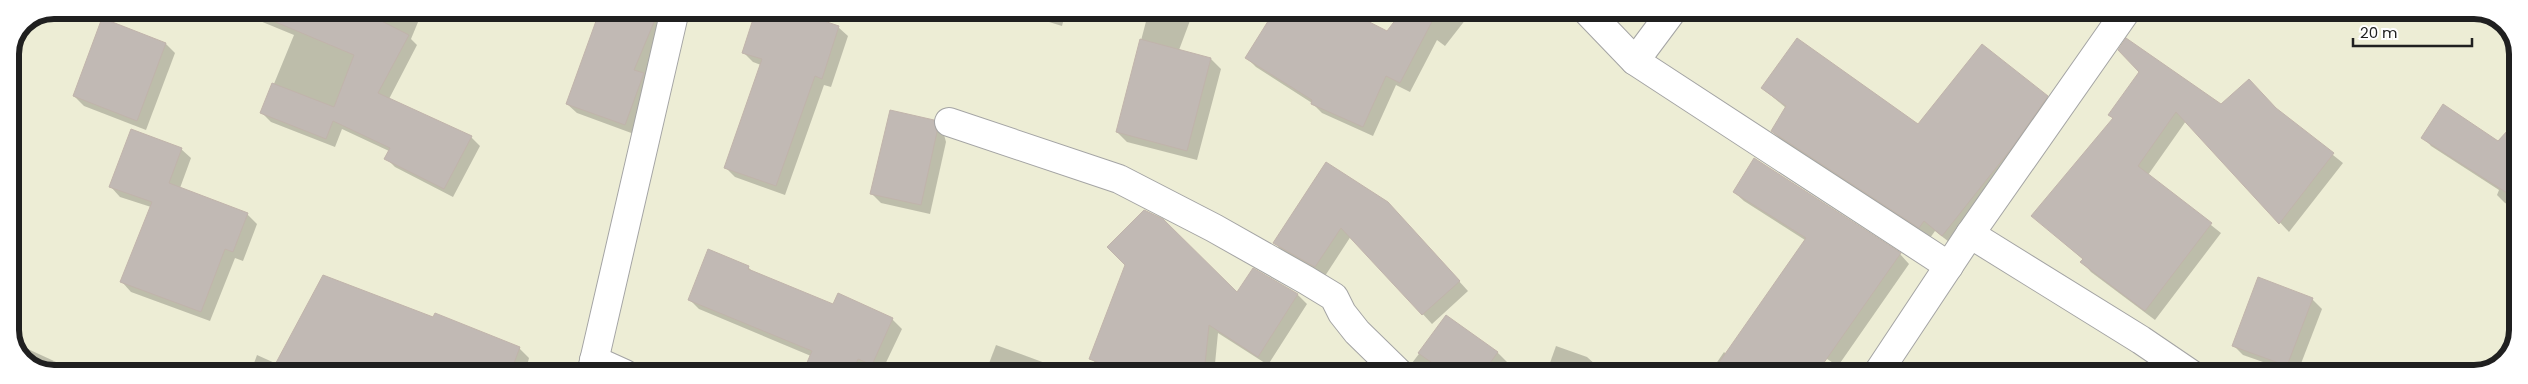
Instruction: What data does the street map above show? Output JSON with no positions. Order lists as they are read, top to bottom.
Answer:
{
  "scale_bar": "20 m"
}
